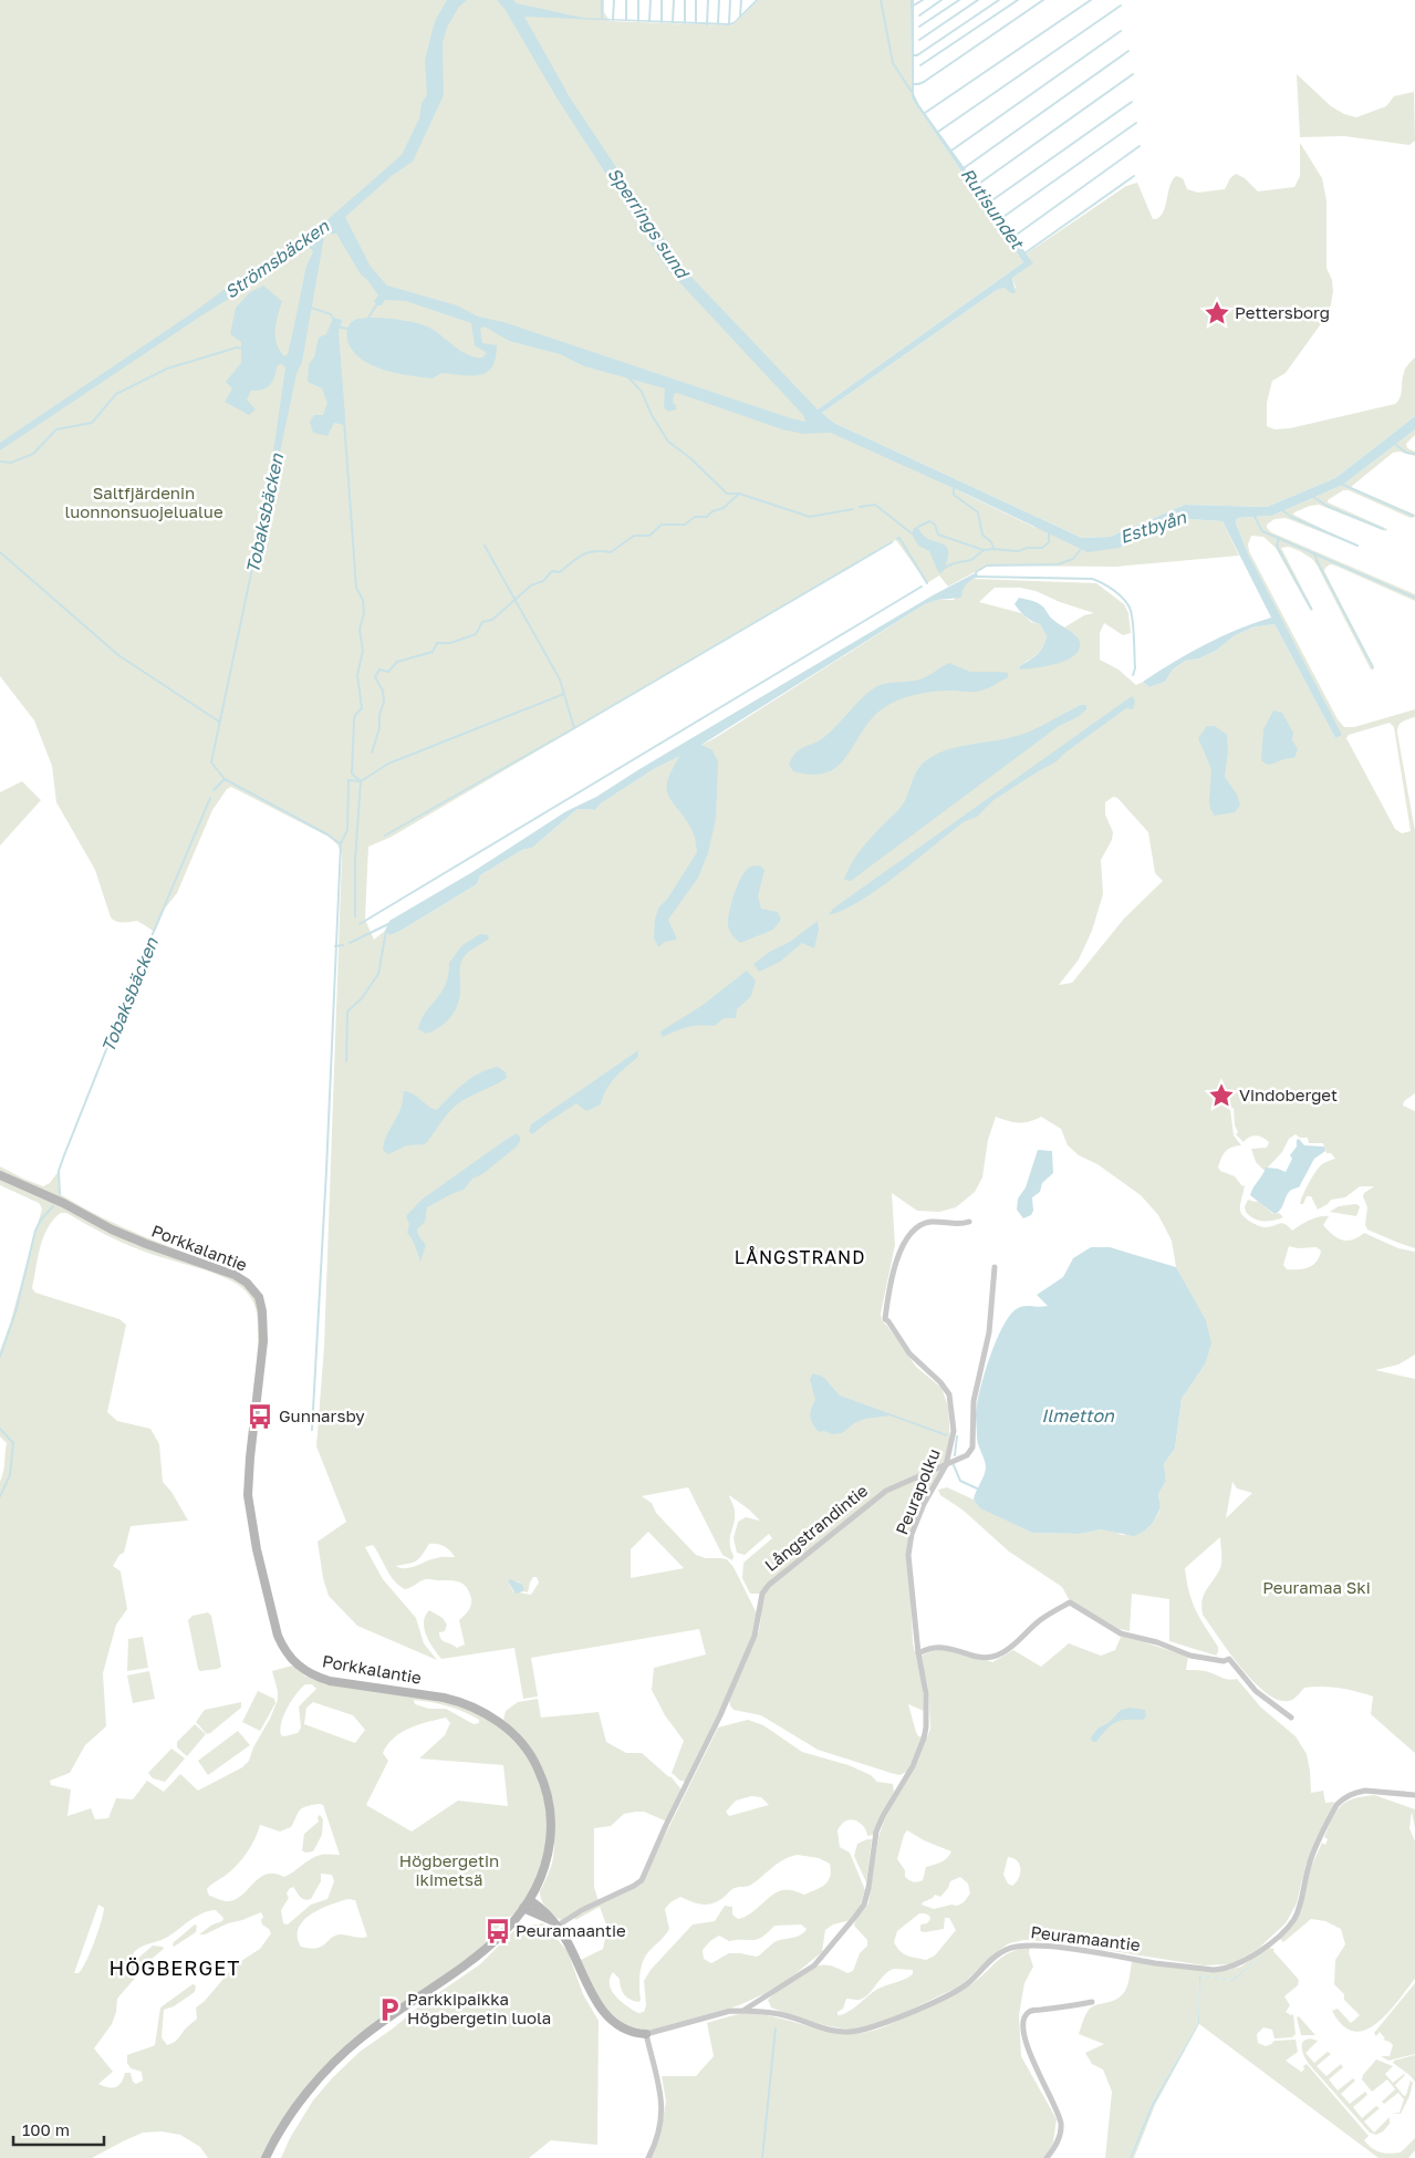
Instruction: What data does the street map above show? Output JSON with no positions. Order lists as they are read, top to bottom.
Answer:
{
  "streets": {
    "street": [
      "Porkkalantie",
      "Peurapolku",
      "Långstrandintie",
      "Peuramaantie"
    ]
  },
  "crossings": [
    ["Peurapolku", "Långstrandintie"],
    ["Peurapolku", "Peuramaantie"]
  ],
  "districts": ["LÅNGSTRAND", "HÖGBERGET"],
  "water": [
    "Rutisundet",
    "Sperrings sund",
    "Strömsbäcken",
    "Tobaksbäcken",
    "Estbyån",
    "Ilmetton"
  ],
  "parks": ["Saltfjärdenin luonnonsuojelualue", "Peuramaa Ski", "Högbergetin ikimetsä"],
  "places": {
    "place": ["Pettersborg", "Vindoberget"],
    "bus stop": ["Gunnarsby", "Peuramaantie"],
    "parking": ["Parkkipaikka Högbergetin luola"]
  },
  "scale_bar": "100 m"
}
